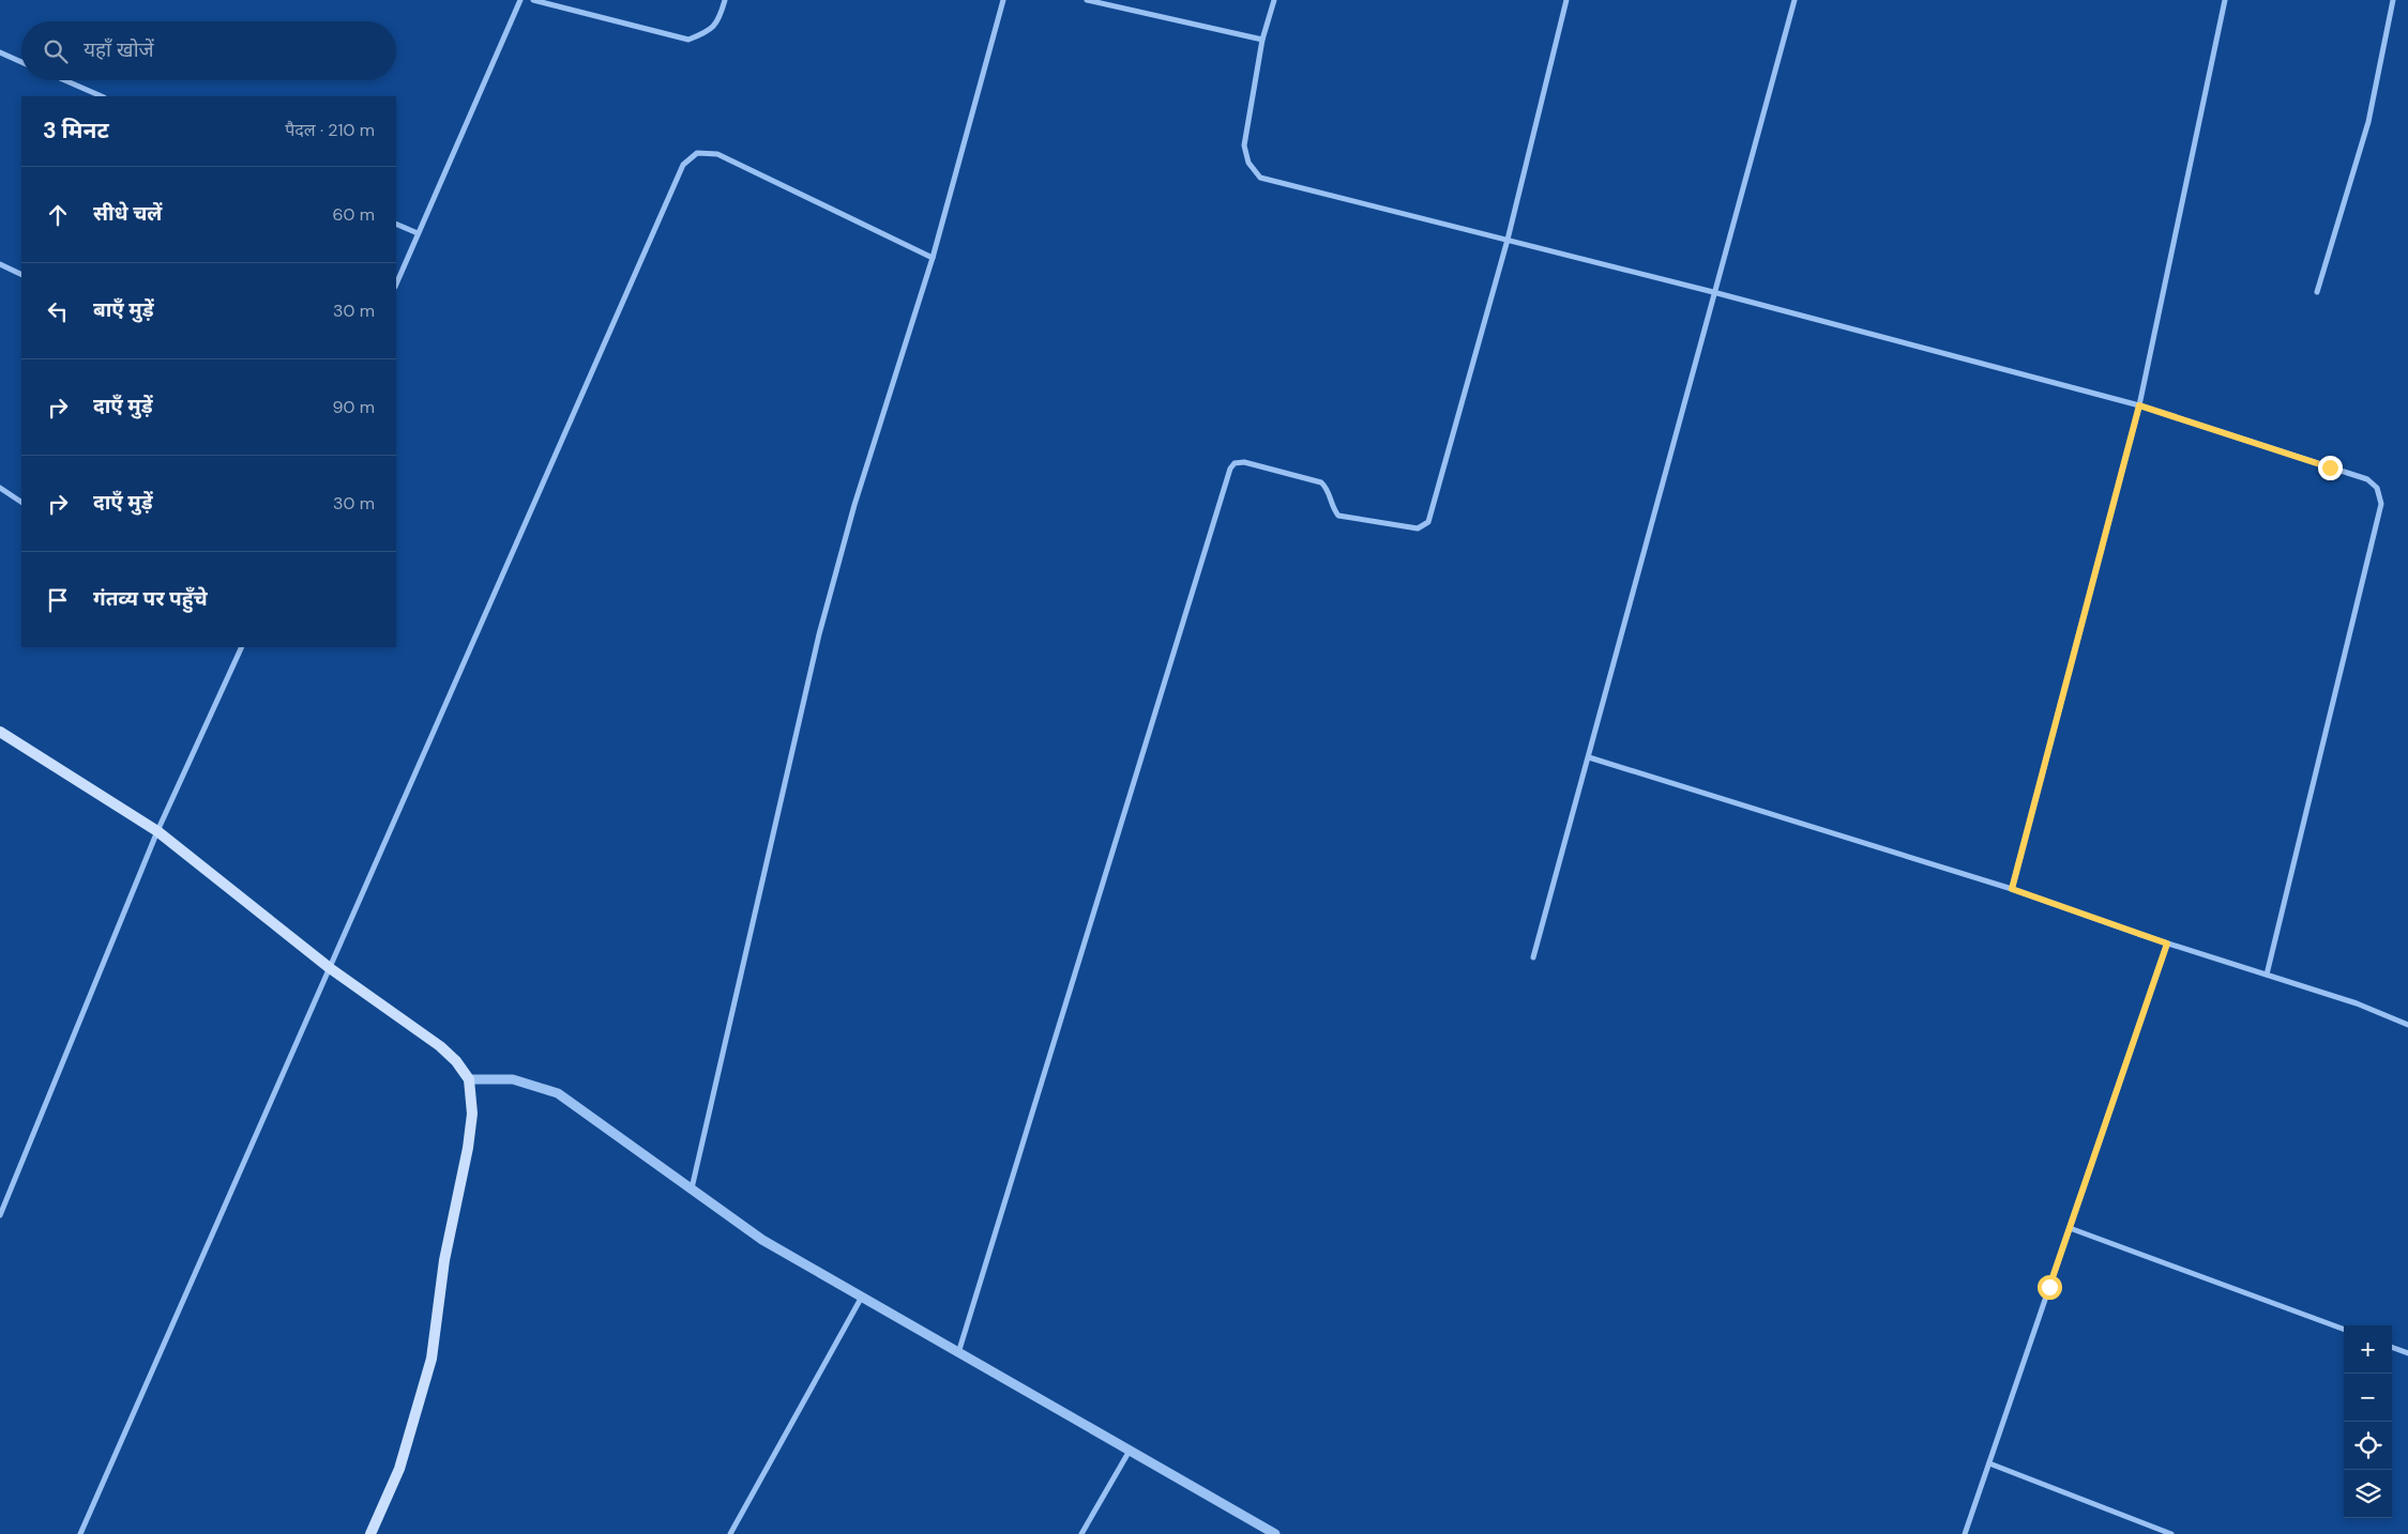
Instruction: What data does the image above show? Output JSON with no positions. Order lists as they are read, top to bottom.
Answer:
{
  "page": {
    "search": "यहाँ खोजें",
    "heading": ["3 मिनट", "पैदल · 210 m"],
    "list": [
      ["सीधे चलें", "60 m"],
      ["बाएँ मुड़ें", "30 m"],
      ["दाएँ मुड़ें", "90 m"],
      ["दाएँ मुड़ें", "30 m"],
      "गंतव्य पर पहुँचे"
    ],
    "map_buttons": ["+", "−"]
  }
}
